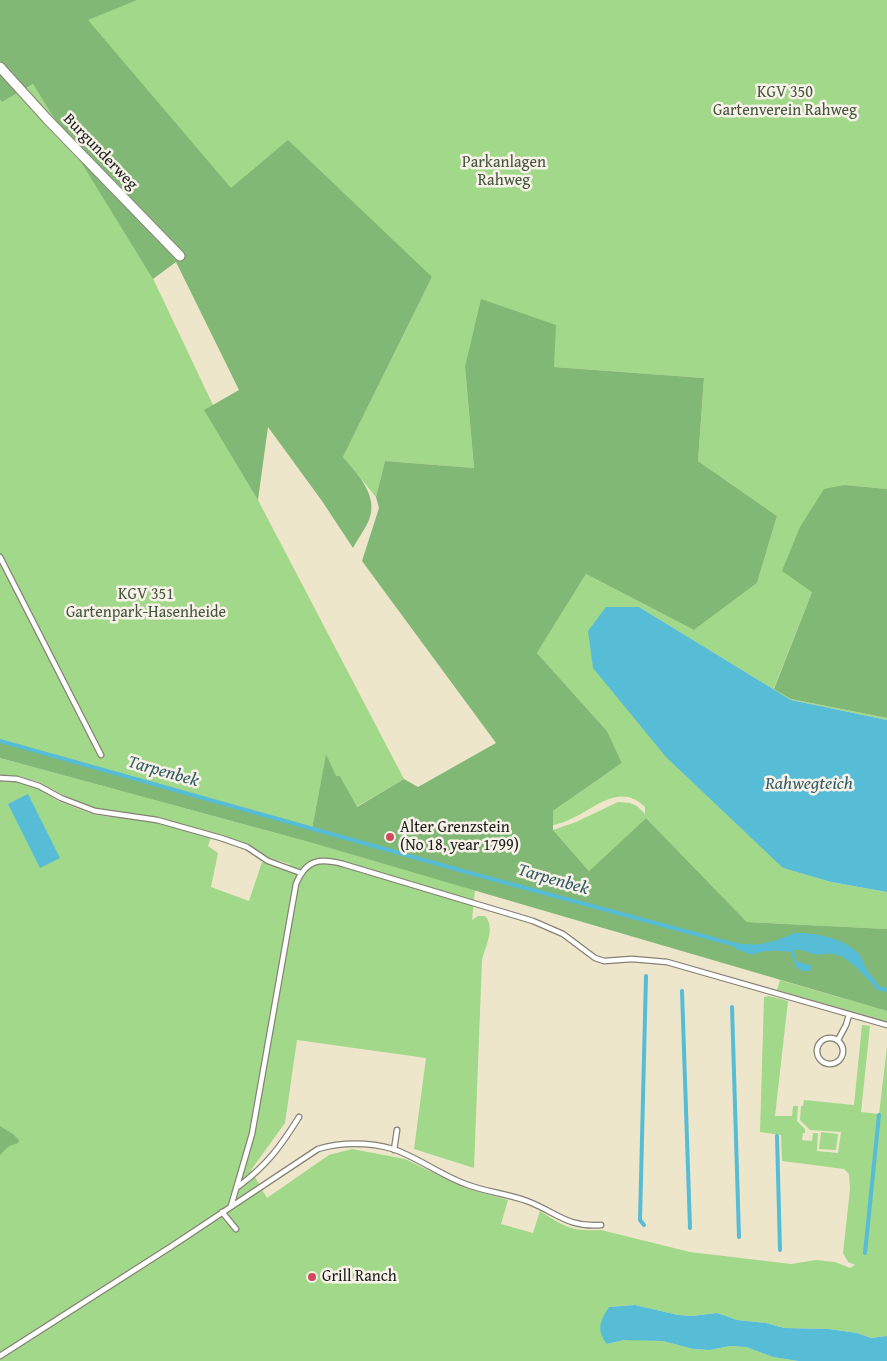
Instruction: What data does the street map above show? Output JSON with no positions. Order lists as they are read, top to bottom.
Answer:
{
  "streets": {
    "street": ["Burgunderweg"]
  },
  "water": ["Tarpenbek", "Rahwegteich"],
  "parks": ["KGV 350 Gartenverein Rahweg", "Parkanlagen Rahweg", "KGV 351 Gartenpark-Hasenheide"],
  "places": ["Alter Grenzstein (No 18, year 1799)", "Grill Ranch"]
}
